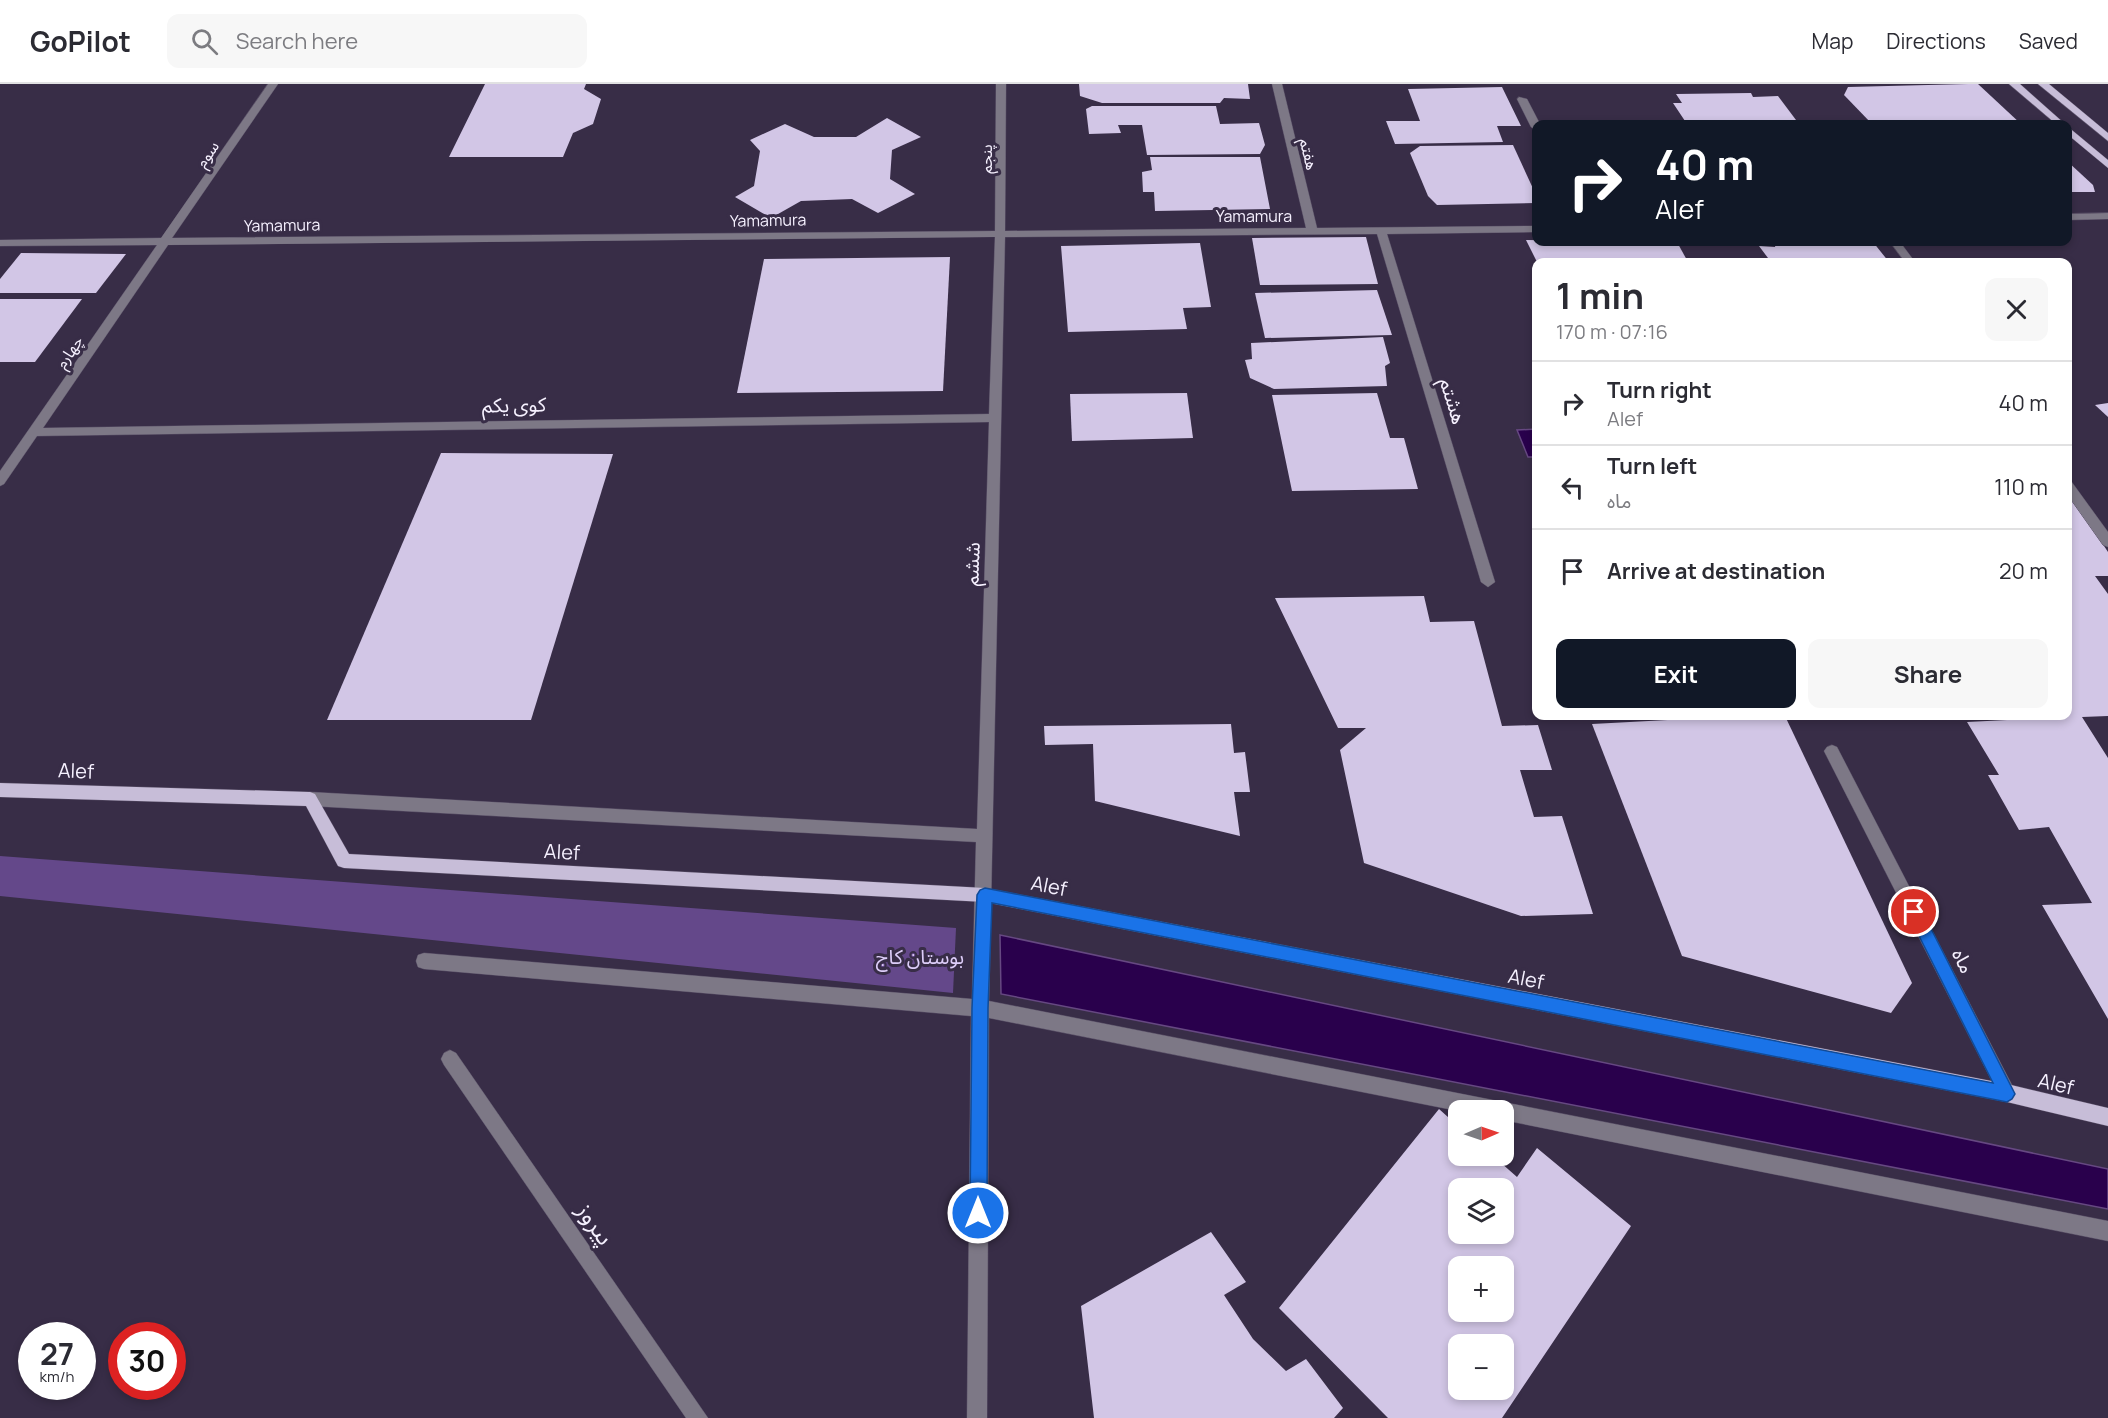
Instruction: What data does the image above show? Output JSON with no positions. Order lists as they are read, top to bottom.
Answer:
{
  "streets": {
    "main road": ["Alef"],
    "street": [
      "سوم",
      "هفتم",
      "پنجم",
      "Yamamura",
      "چهارم",
      "هشتم",
      "کوی یکم",
      "ششم",
      "ماه",
      "پیروز"
    ]
  },
  "crossings": [
    ["سوم", "Yamamura"],
    ["سوم", "چهارم"],
    ["هفتم", "Yamamura"],
    ["پنجم", "Yamamura"],
    ["پنجم", "ششم"],
    ["Yamamura", "چهارم"],
    ["Yamamura", "هشتم"],
    ["Yamamura", "ششم"],
    ["چهارم", "کوی یکم"],
    ["کوی یکم", "ششم"],
    ["ششم", "Alef"],
    ["Alef", "ماه"]
  ],
  "parks": ["بوستان کاج"],
  "north": "right",
  "page": {
    "header": "GoPilot",
    "search": "Search here",
    "nav": ["Map", "Directions", "Saved"],
    "turn": ["40 m", "Alef"],
    "heading": ["1 min", "170 m · 07:16"],
    "list": [
      {
        "name": "Turn right",
        "note": "Alef",
        "value": "40 m"
      },
      {
        "name": "Turn left",
        "note": "ماه",
        "value": "110 m"
      },
      {
        "name": "Arrive at destination",
        "value": "20 m"
      }
    ],
    "buttons": ["Exit", "Share"],
    "map_buttons": ["+", "−"],
    "speed": "27 km/h",
    "limit": "30"
  }
}
